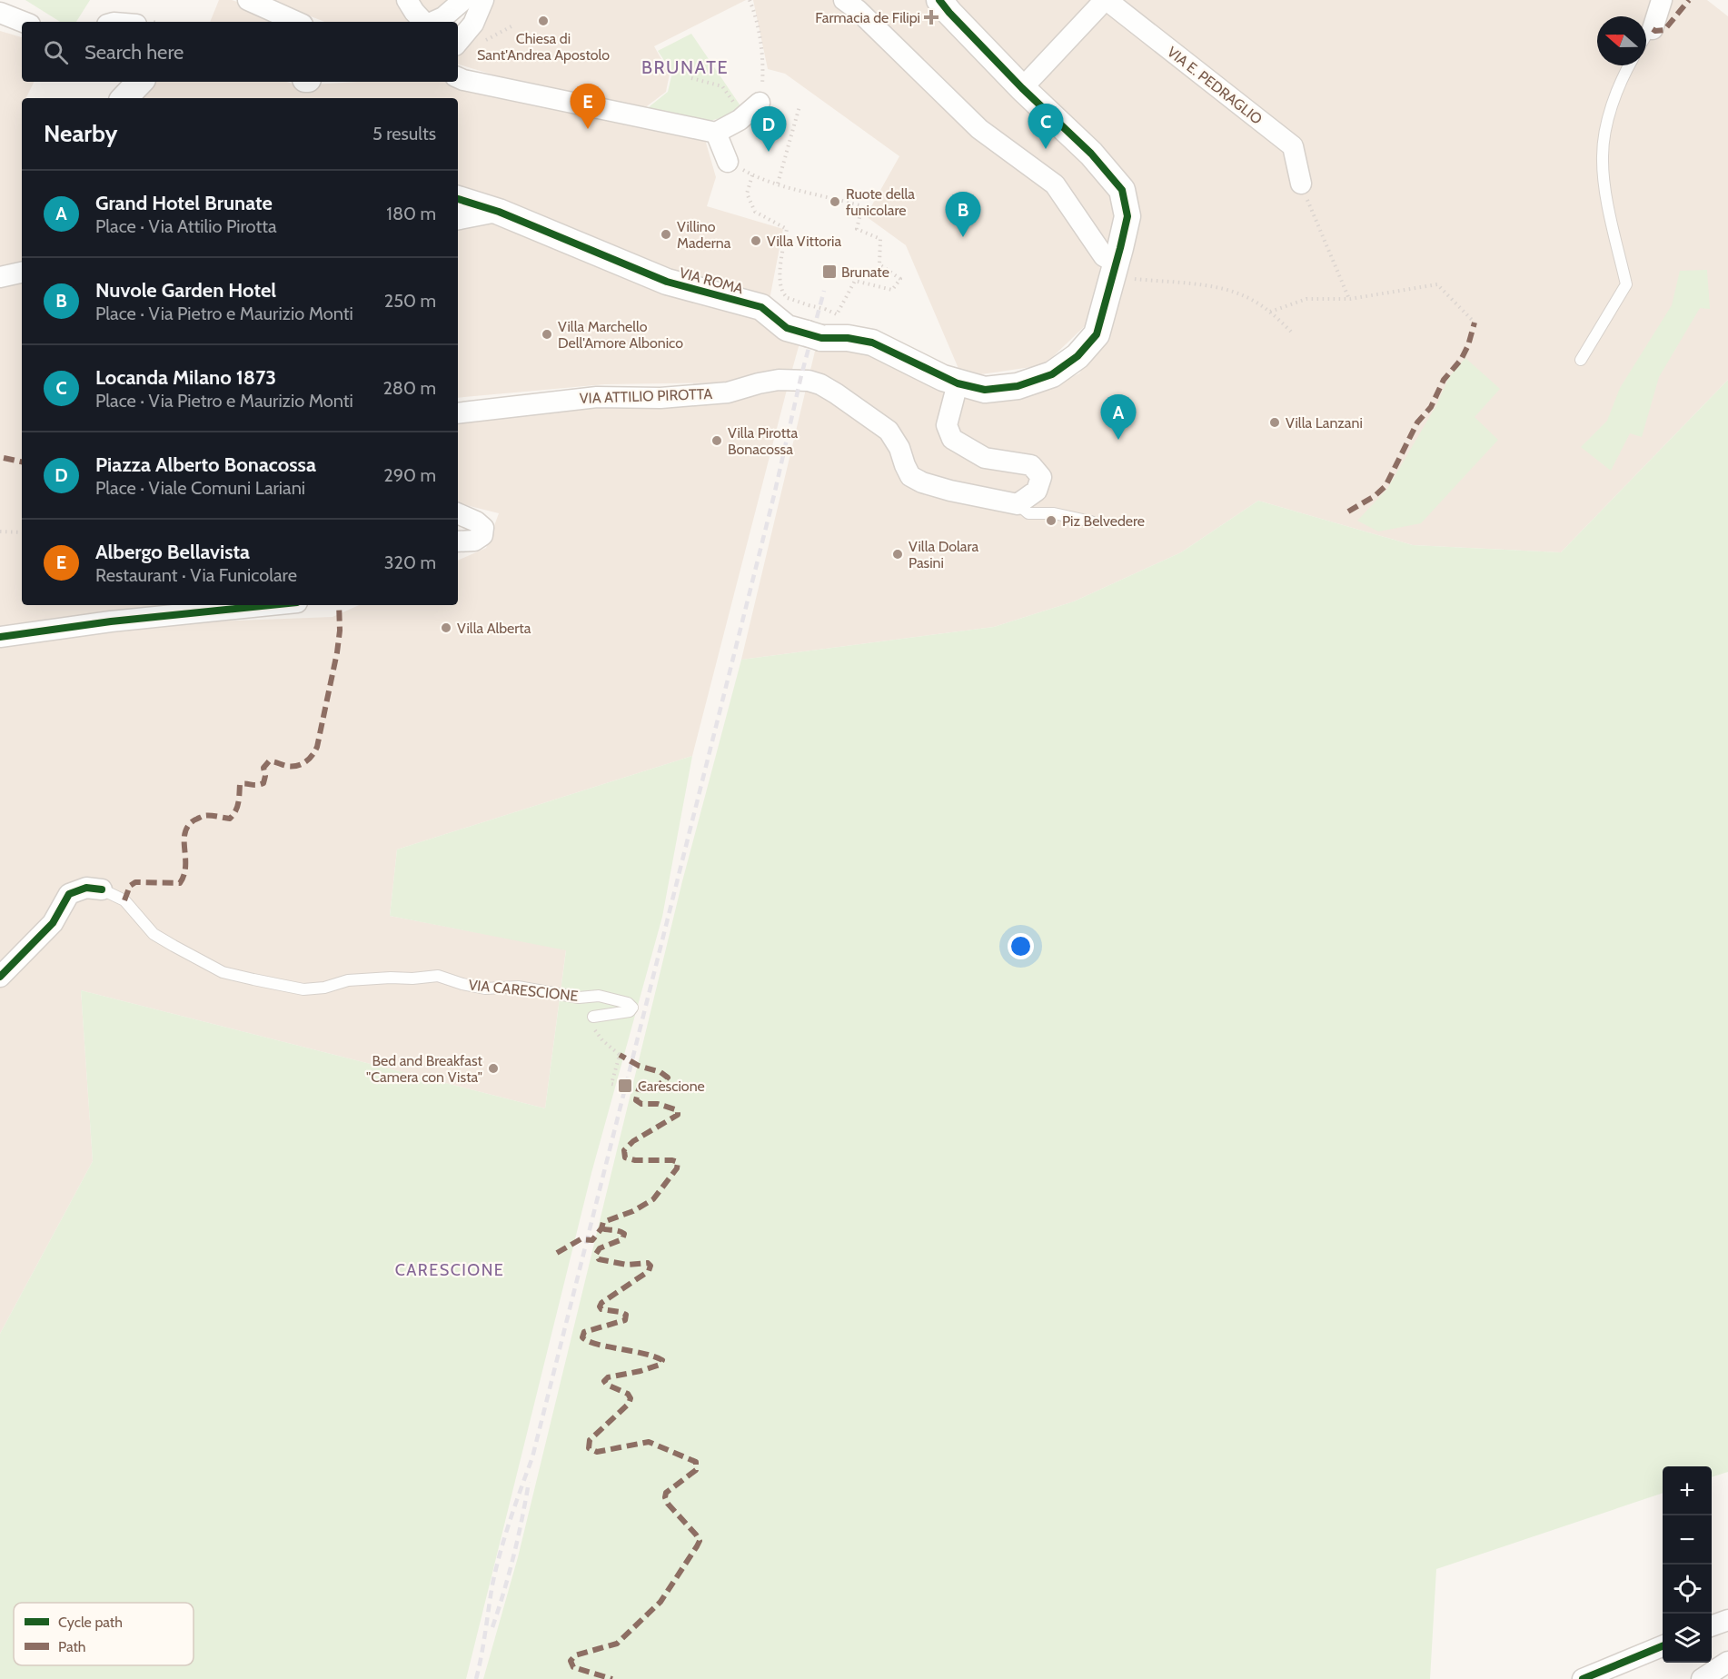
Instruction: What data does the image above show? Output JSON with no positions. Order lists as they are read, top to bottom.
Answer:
{
  "streets": {
    "street": [
      "VIA E. PEDRAGLIO",
      "VIA ROMA",
      "VIA ATTILIO PIROTTA",
      "VIA CARESCIONE"
    ]
  },
  "districts": ["BRUNATE", "CARESCIONE"],
  "places": {
    "health": ["Farmacia de Filipi"],
    "other": [
      "Chiesa di Sant'Andrea Apostolo",
      "Ruote della funicolare",
      "Villino Maderna",
      "Villa Vittoria",
      "Villa Marchello Dell'Amore Albonico",
      "Villa Lanzani",
      "Villa Pirotta Bonacossa",
      "Piz Belvedere",
      "Villa Dolara Pasini",
      "Villa Alberta",
      "Bed and Breakfast \"Camera con Vista\""
    ],
    "transit": ["Brunate", "Carescione"]
  },
  "legend": ["Cycle path", "Path"],
  "north": "left",
  "page": {
    "search": "Search here",
    "pins": [
      "E",
      "C",
      "D",
      "B",
      "A"
    ],
    "heading": ["Nearby", "5 results"],
    "list": [
      {
        "mark": "A",
        "name": "Grand Hotel Brunate",
        "note": "Place · Via Attilio Pirotta",
        "value": "180 m"
      },
      {
        "mark": "B",
        "name": "Nuvole Garden Hotel",
        "note": "Place · Via Pietro e Maurizio Monti",
        "value": "250 m"
      },
      {
        "mark": "C",
        "name": "Locanda Milano 1873",
        "note": "Place · Via Pietro e Maurizio Monti",
        "value": "280 m"
      },
      {
        "mark": "D",
        "name": "Piazza Alberto Bonacossa",
        "note": "Place · Viale Comuni Lariani",
        "value": "290 m"
      },
      {
        "mark": "E",
        "name": "Albergo Bellavista",
        "note": "Restaurant · Via Funicolare",
        "value": "320 m"
      }
    ],
    "map_buttons": ["+", "−"]
  }
}
